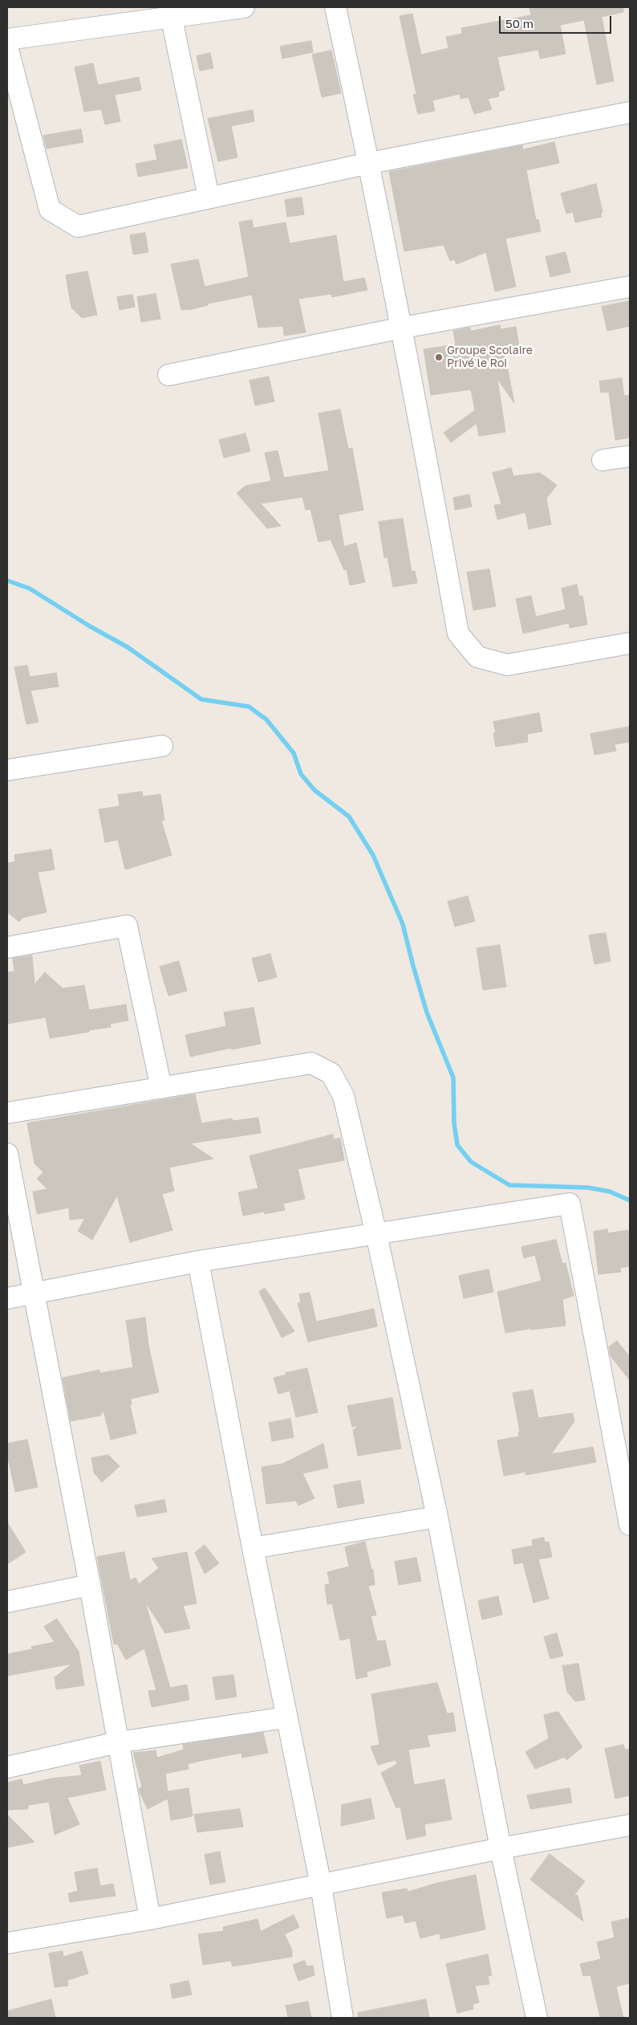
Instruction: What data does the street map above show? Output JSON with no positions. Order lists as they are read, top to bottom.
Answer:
{
  "places": ["Groupe Scolaire Privé le Roi"],
  "scale_bar": "50 m"
}
